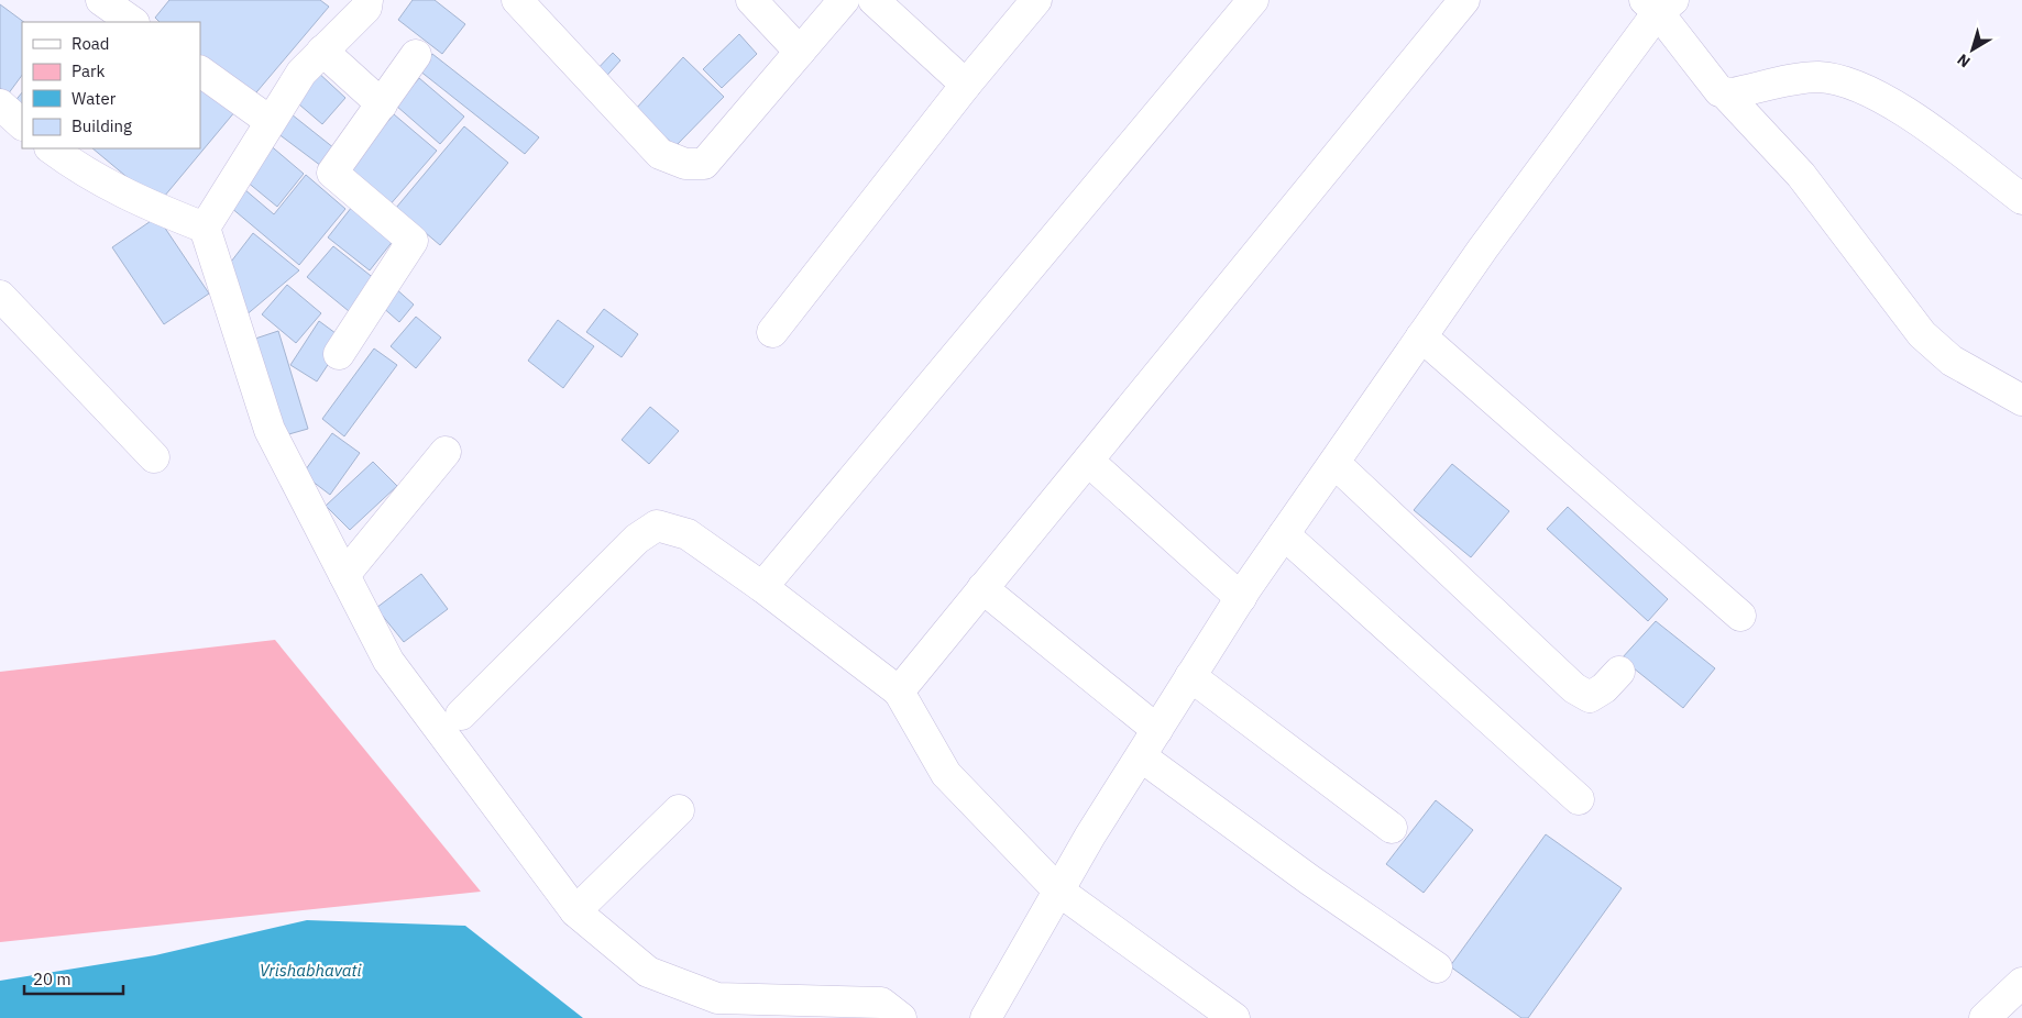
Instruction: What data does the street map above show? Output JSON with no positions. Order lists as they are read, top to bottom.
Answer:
{
  "water": ["Vrishabhavati"],
  "legend": [
    "Road",
    "Park",
    "Water",
    "Building"
  ],
  "scale_bar": "20 m",
  "north": "bottom left"
}
